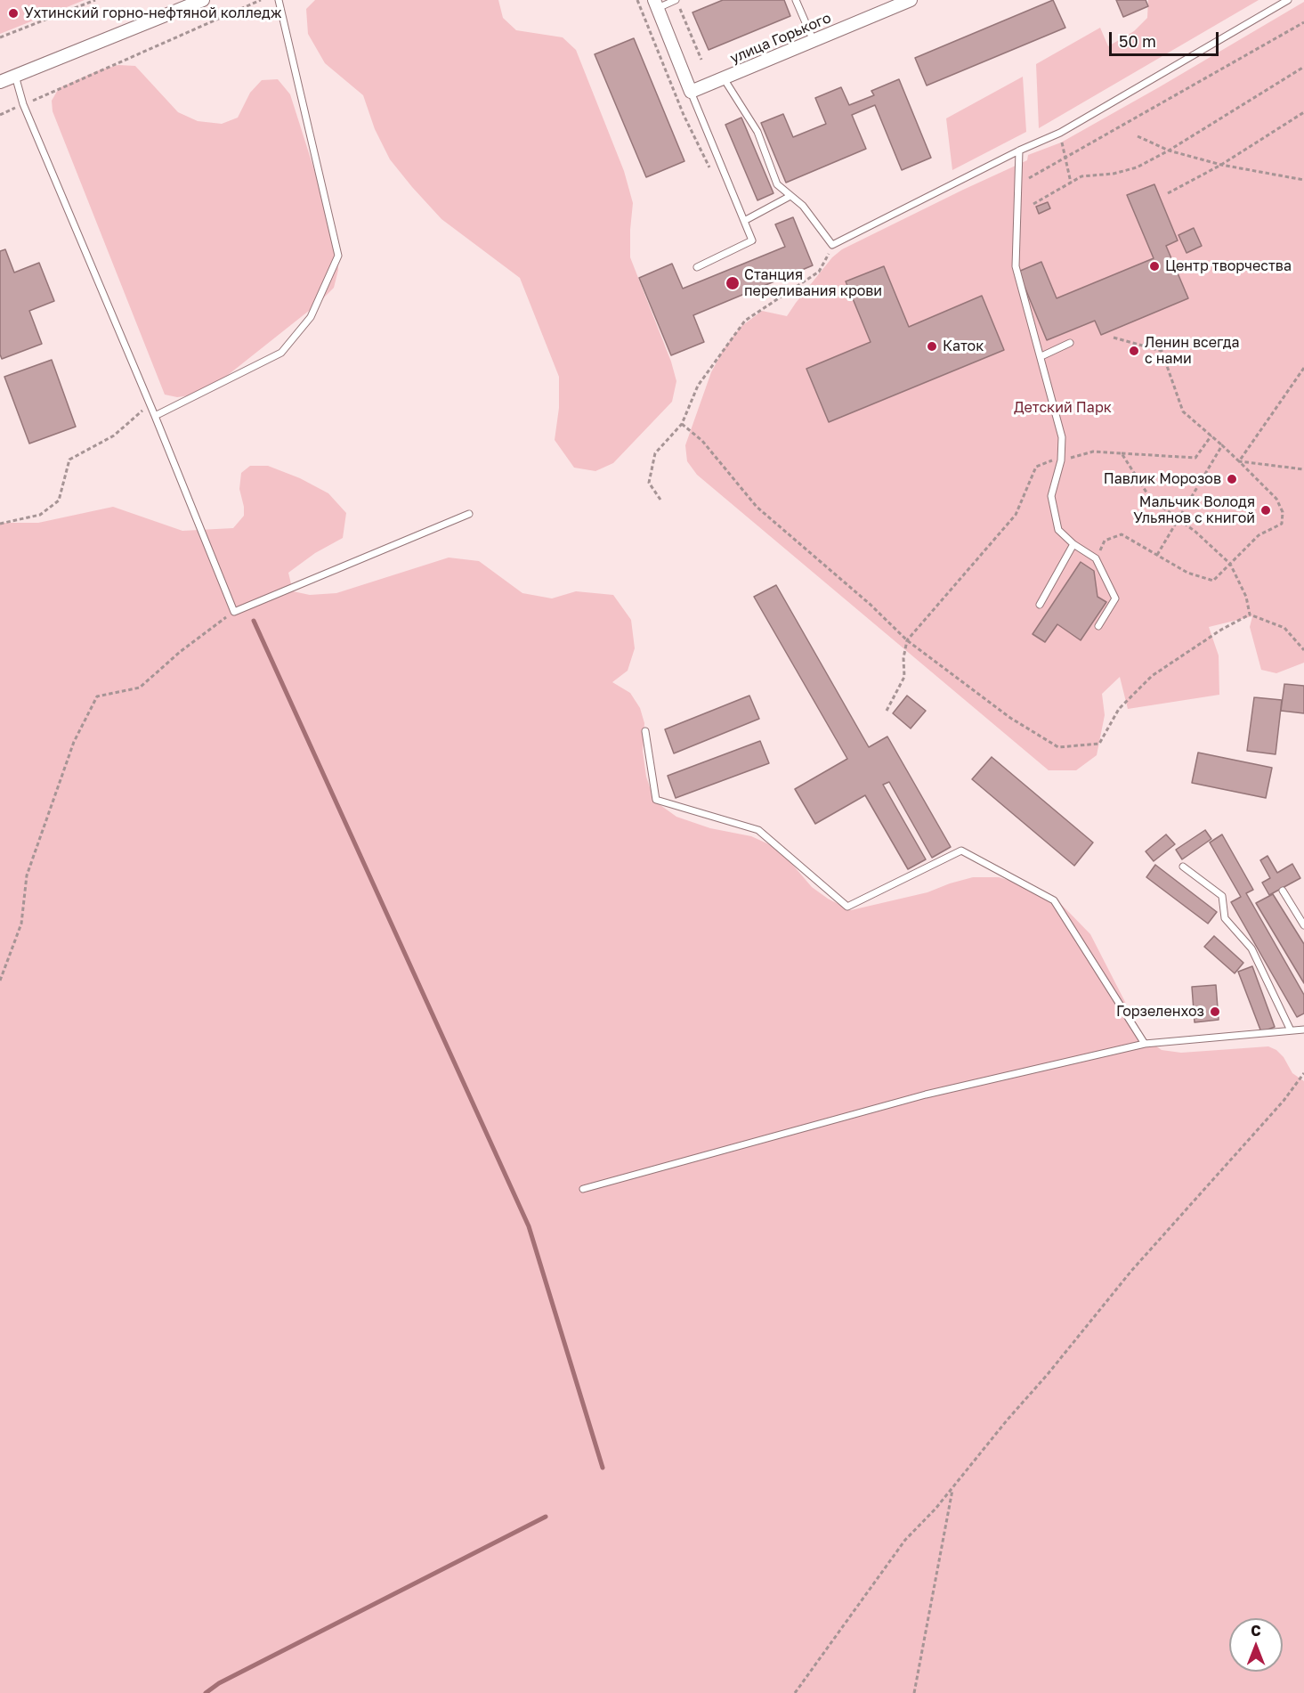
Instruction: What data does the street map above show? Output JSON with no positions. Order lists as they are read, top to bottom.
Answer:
{
  "streets": {
    "street": ["улица Горького"]
  },
  "parks": ["Детский Парк"],
  "places": [
    "Ухтинский горно-нефтяной колледж",
    "Центр творчества",
    "Станция переливания крови",
    "Каток",
    "Ленин всегда с нами",
    "Павлик Морозов",
    "Мальчик Володя Ульянов с книгой",
    "Горзеленхоз"
  ],
  "scale_bar": "50 m",
  "north": "top"
}
